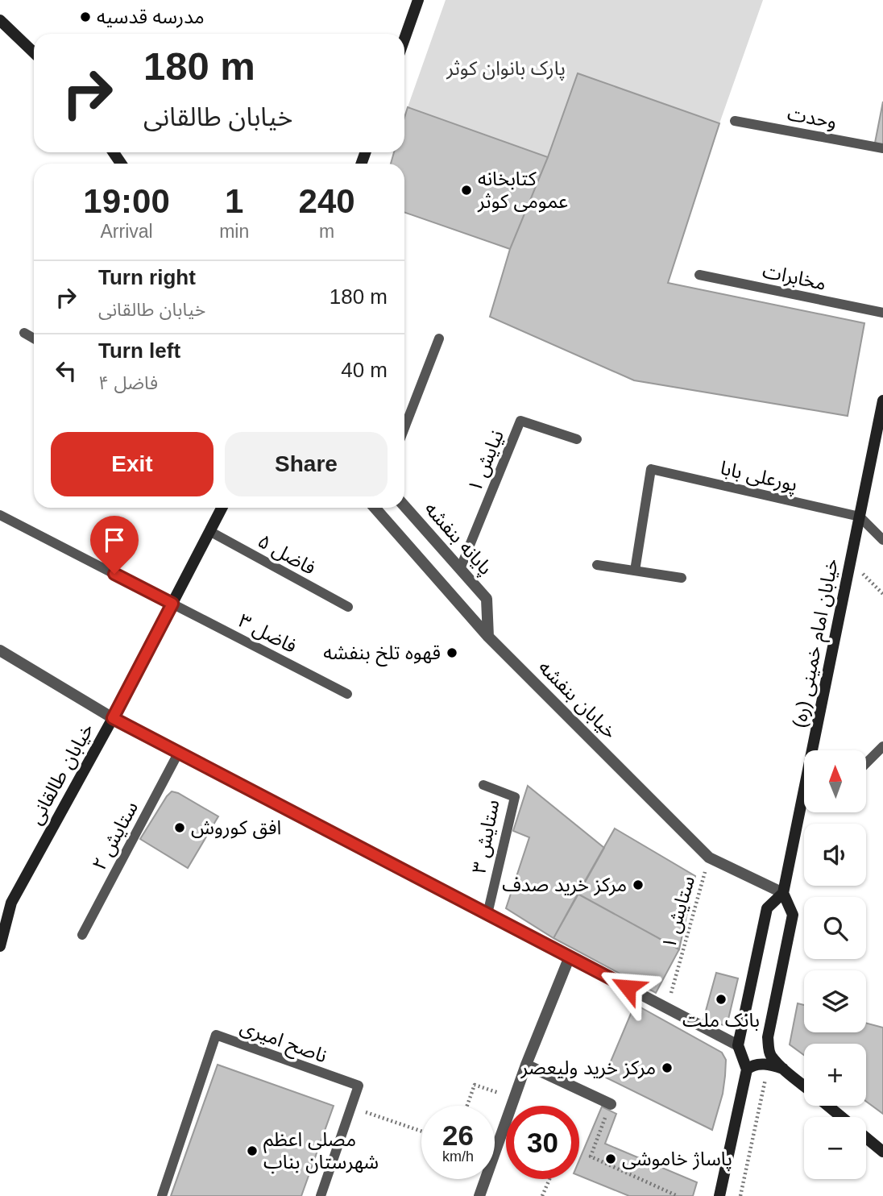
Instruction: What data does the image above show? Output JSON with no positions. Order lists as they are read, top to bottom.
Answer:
{
  "streets": {
    "main road": ["خیابان امام خمینی (ره)", "خیابان طالقانی"],
    "street": ["پایانه بنفشه", "خیابان بنفشه"],
    "lane": [
      "وحدت",
      "مخابرات",
      "نیایش ۱",
      "پورعلی بابا",
      "فاضل ۵",
      "فاضل ۳",
      "ستایش ۲",
      "ستایش ۳",
      "ناصح امیری"
    ],
    "path": ["ستایش ۱"]
  },
  "crossings": [
    ["نیایش ۱", "پایانه بنفشه"],
    ["پورعلی بابا", "خیابان امام خمینی (ره)"],
    ["پایانه بنفشه", "خیابان بنفشه"],
    ["فاضل ۵", "خیابان طالقانی"],
    ["فاضل ۳", "خیابان طالقانی"],
    ["خیابان امام خمینی (ره)", "خیابان بنفشه"],
    ["خیابان بنفشه", "ستایش ۱"]
  ],
  "parks": ["پارک بانوان کوثر"],
  "places": [
    "مدرسه قدسیه",
    "کتابخانه عمومی کوثر",
    "قهوه تلخ بنفشه",
    "افق کوروش",
    "مرکز خرید صدف",
    "بانک ملت",
    "مرکز خرید ولیعصر",
    "مصلی اعظم شهرستان بناب",
    "پاساژ خاموشی"
  ],
  "north": "top",
  "page": {
    "turn": ["180 m", "خیابان طالقانی"],
    "eta": [
      "19:00",
      "Arrival",
      "1",
      "min",
      "240",
      "m"
    ],
    "list": [
      {
        "name": "Turn right",
        "note": "خیابان طالقانی",
        "value": "180 m"
      },
      {
        "name": "Turn left",
        "note": "فاضل ۴",
        "value": "40 m"
      }
    ],
    "buttons": ["Exit", "Share"],
    "map_buttons": ["+", "−"],
    "speed": "26 km/h",
    "limit": "30"
  }
}
